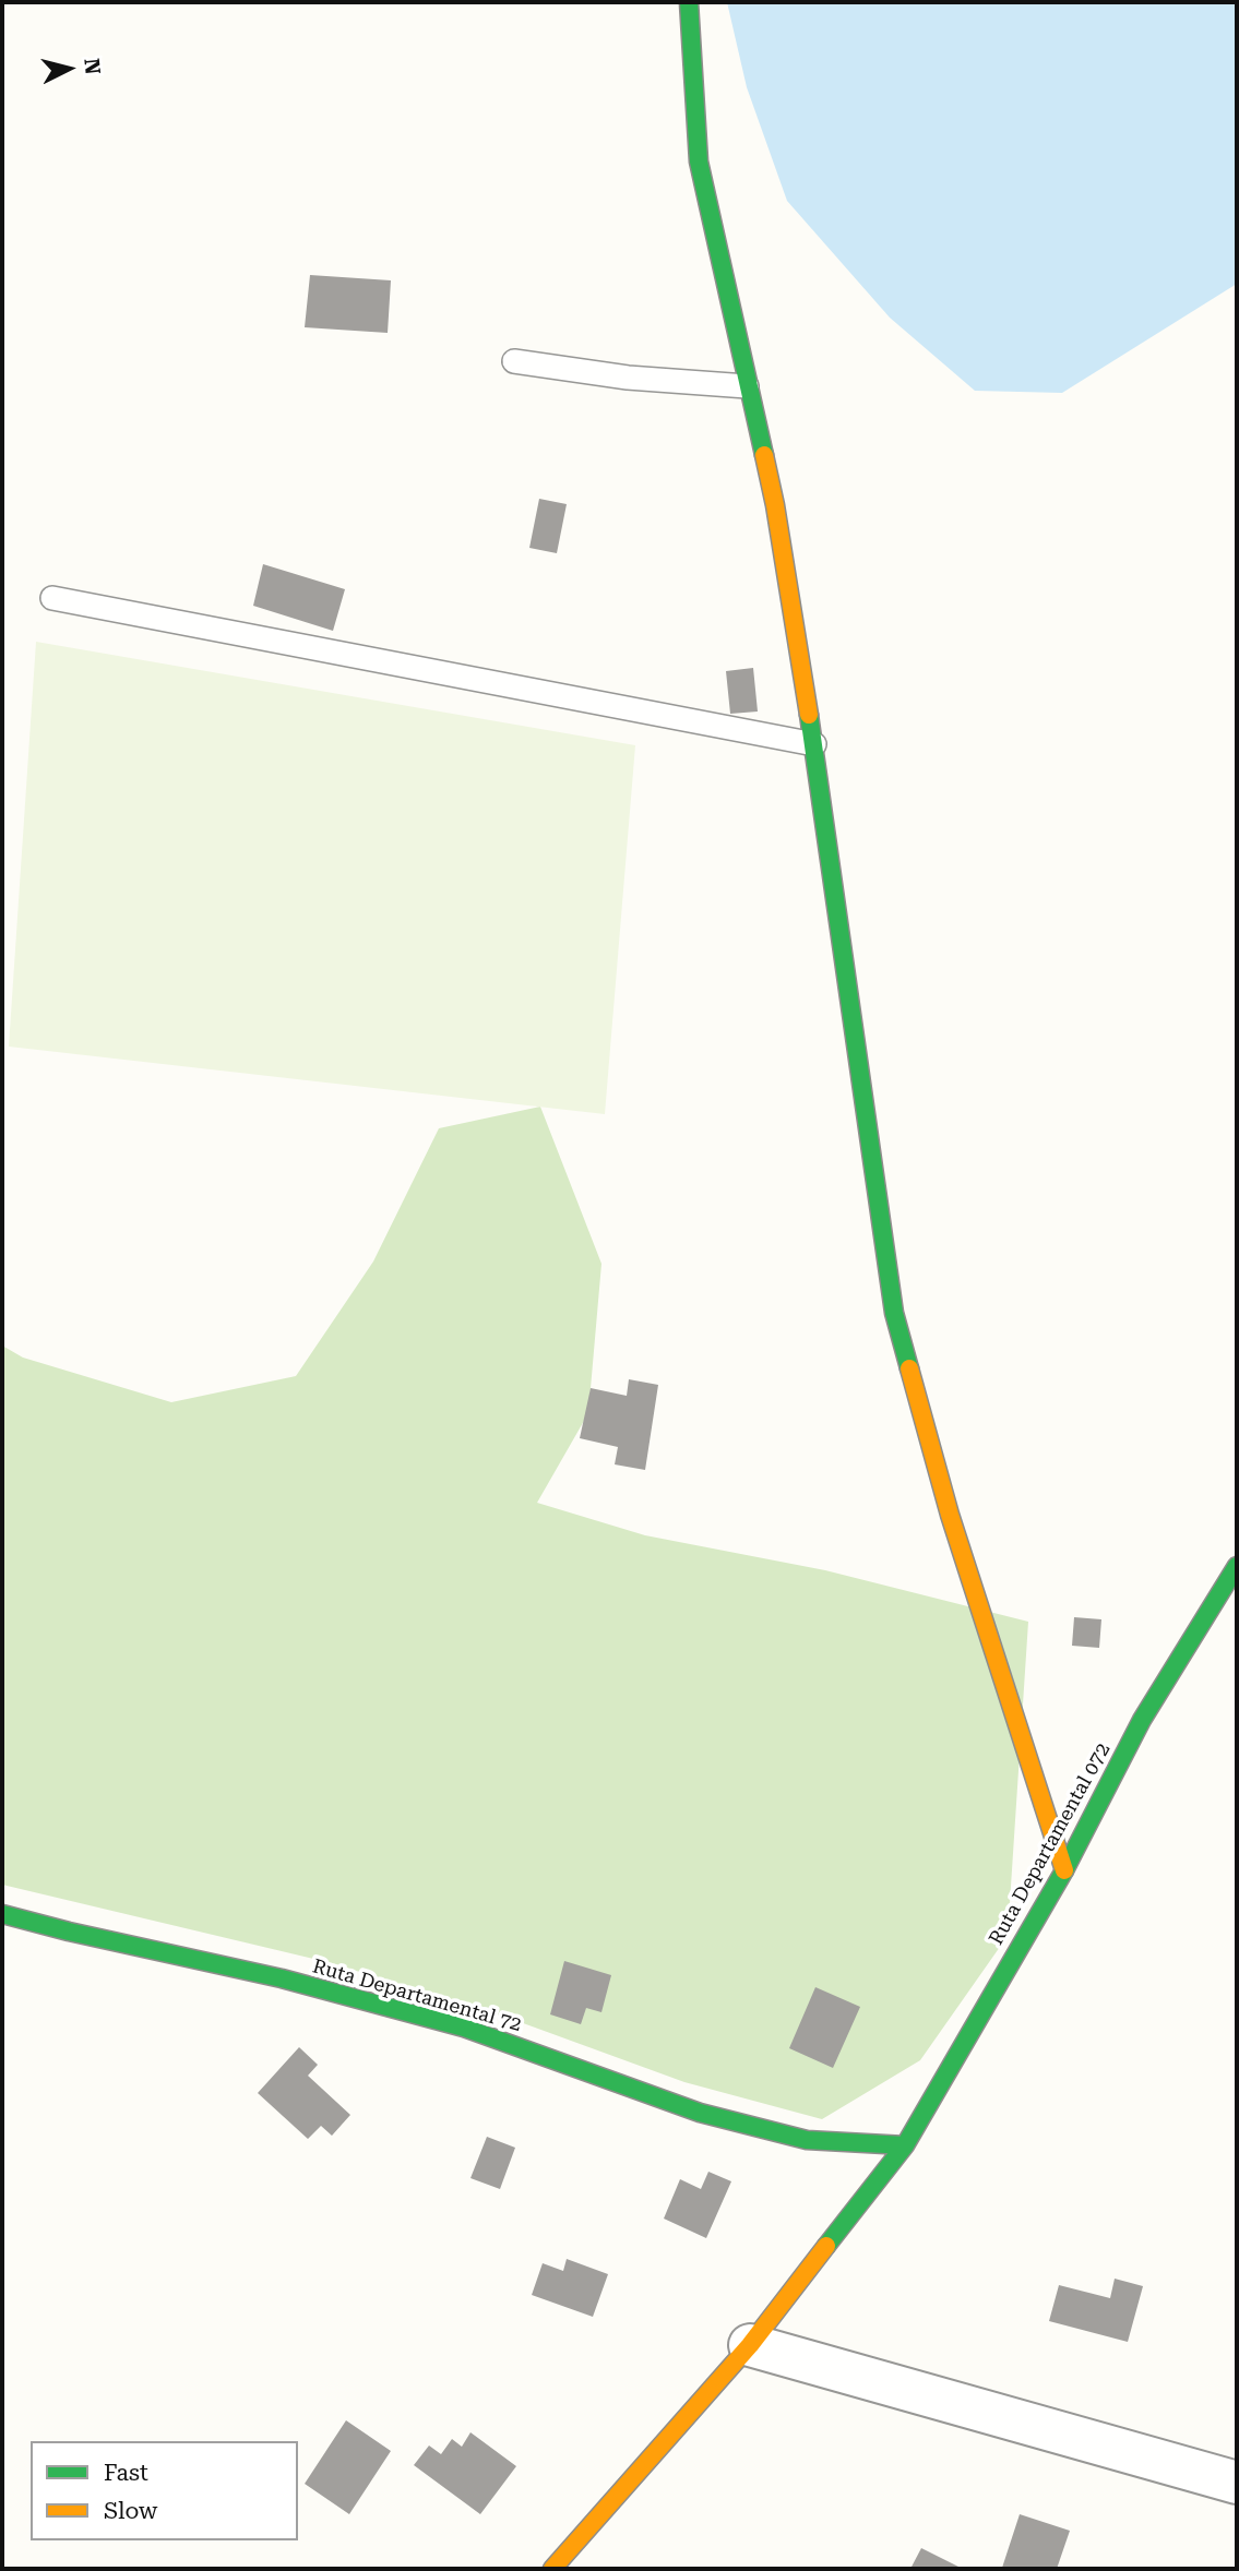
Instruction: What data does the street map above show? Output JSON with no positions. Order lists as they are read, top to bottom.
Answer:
{
  "streets": {
    "main road": ["Ruta Departamental 072", "Ruta Departamental 72"]
  },
  "crossings": [
    ["Ruta Departamental 072", "Ruta Departamental 72"]
  ],
  "legend": ["Fast", "Slow"],
  "north": "right"
}
